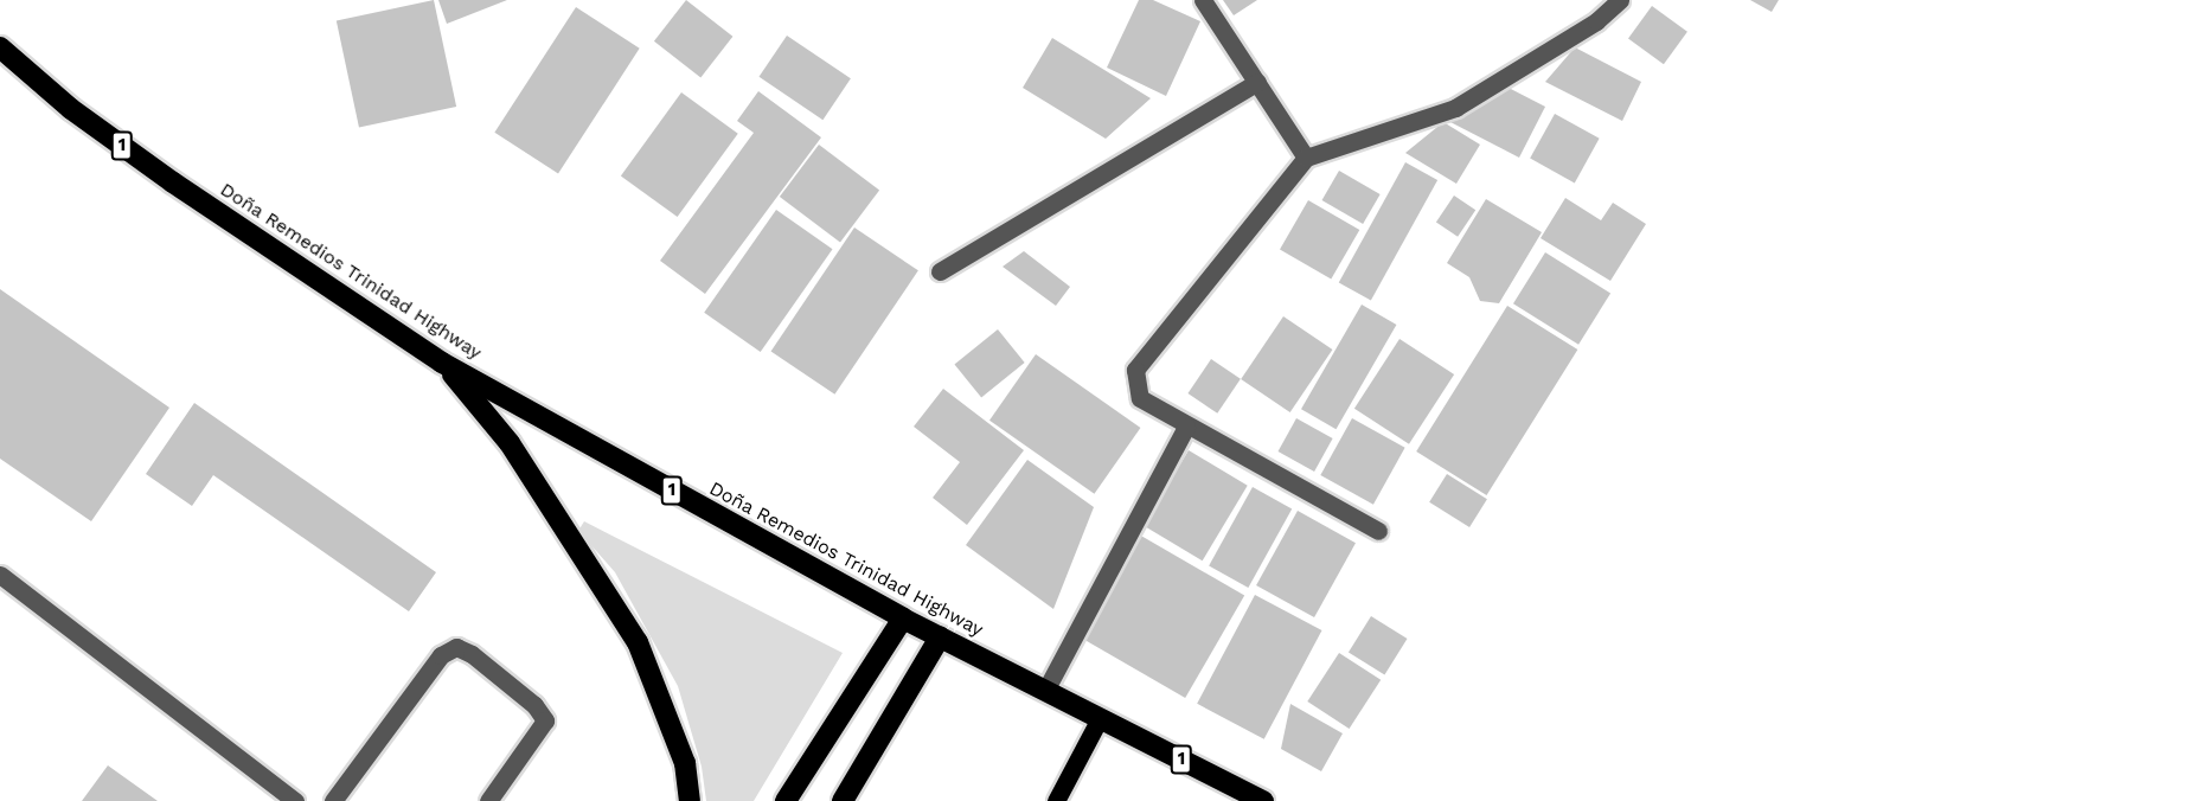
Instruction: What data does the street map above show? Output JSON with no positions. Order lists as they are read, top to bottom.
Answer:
{
  "streets": {
    "highway": ["1", "Doña Remedios Trinidad Highway"]
  }
}
